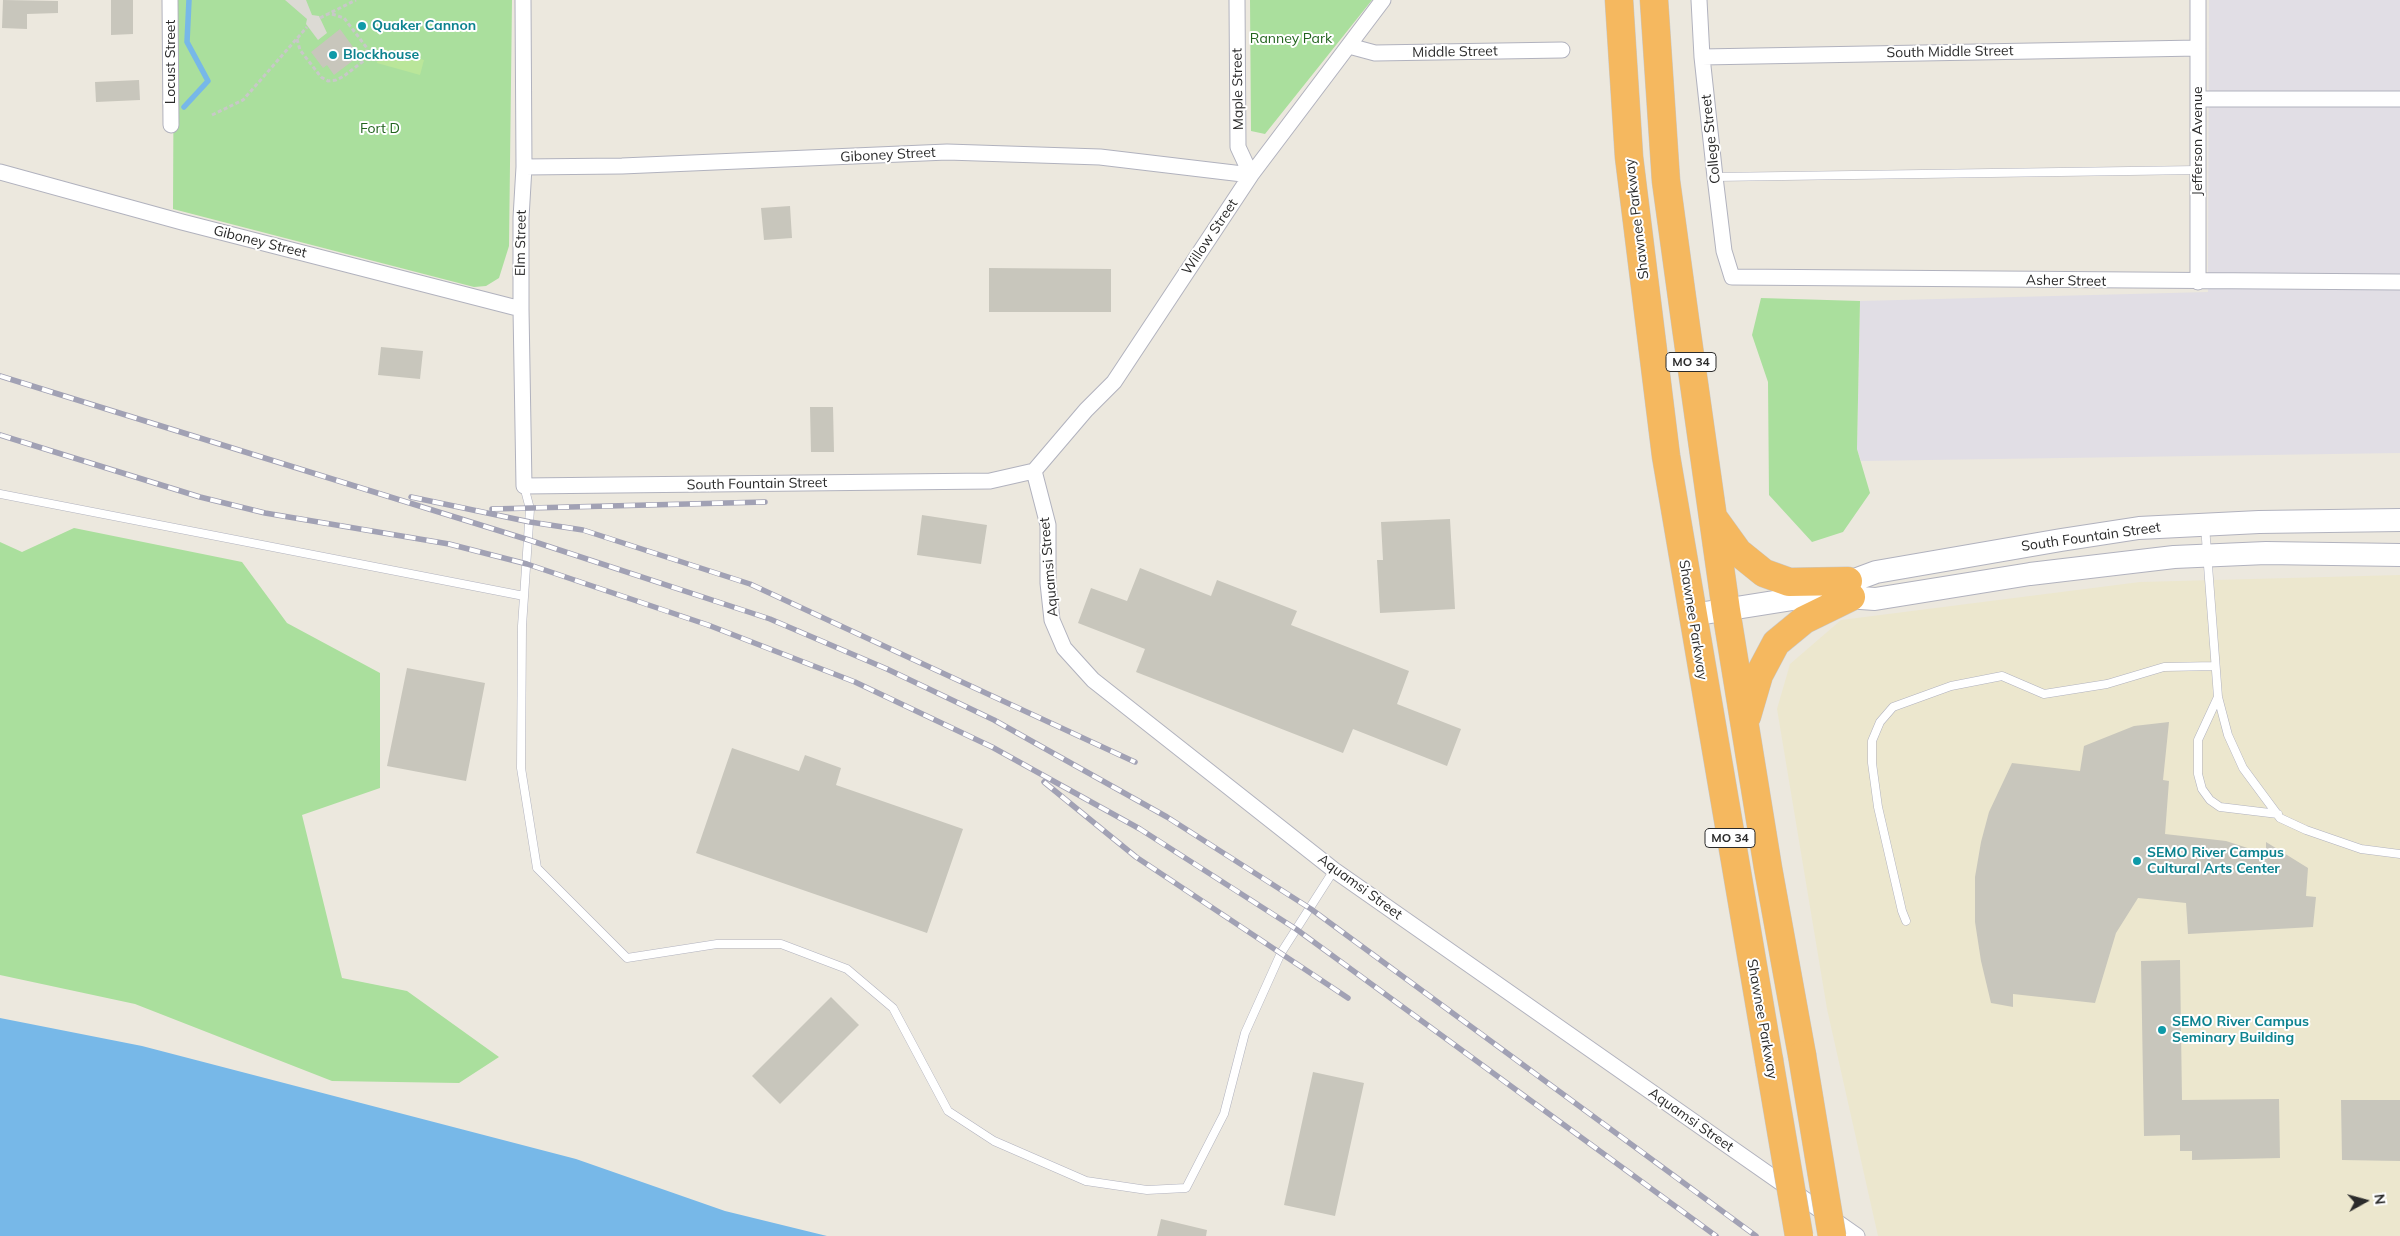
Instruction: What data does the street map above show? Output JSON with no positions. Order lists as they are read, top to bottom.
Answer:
{
  "streets": {
    "highway": ["Shawnee Parkway", "MO 34"],
    "street": [
      "Middle Street",
      "South Middle Street",
      "Locust Street",
      "Maple Street",
      "College Street",
      "Jefferson Avenue",
      "Giboney Street",
      "Willow Street",
      "Elm Street",
      "Asher Street",
      "South Fountain Street",
      "Aquamsi Street"
    ]
  },
  "crossings": [
    ["Middle Street", "Willow Street"],
    ["South Middle Street", "College Street"],
    ["South Middle Street", "Jefferson Avenue"],
    ["Maple Street", "Giboney Street"],
    ["Maple Street", "Willow Street"],
    ["College Street", "Asher Street"],
    ["Jefferson Avenue", "Asher Street"],
    ["Giboney Street", "Willow Street"],
    ["Giboney Street", "Elm Street"],
    ["Shawnee Parkway", "South Fountain Street"],
    ["Willow Street", "South Fountain Street"],
    ["Willow Street", "Aquamsi Street"],
    ["Elm Street", "South Fountain Street"],
    ["MO 34", "South Fountain Street"],
    ["South Fountain Street", "Aquamsi Street"]
  ],
  "parks": ["Ranney Park", "Fort D"],
  "places": [
    "Quaker Cannon",
    "Blockhouse",
    "SEMO River Campus Cultural Arts Center",
    "SEMO River Campus Seminary Building"
  ],
  "north": "right"
}
